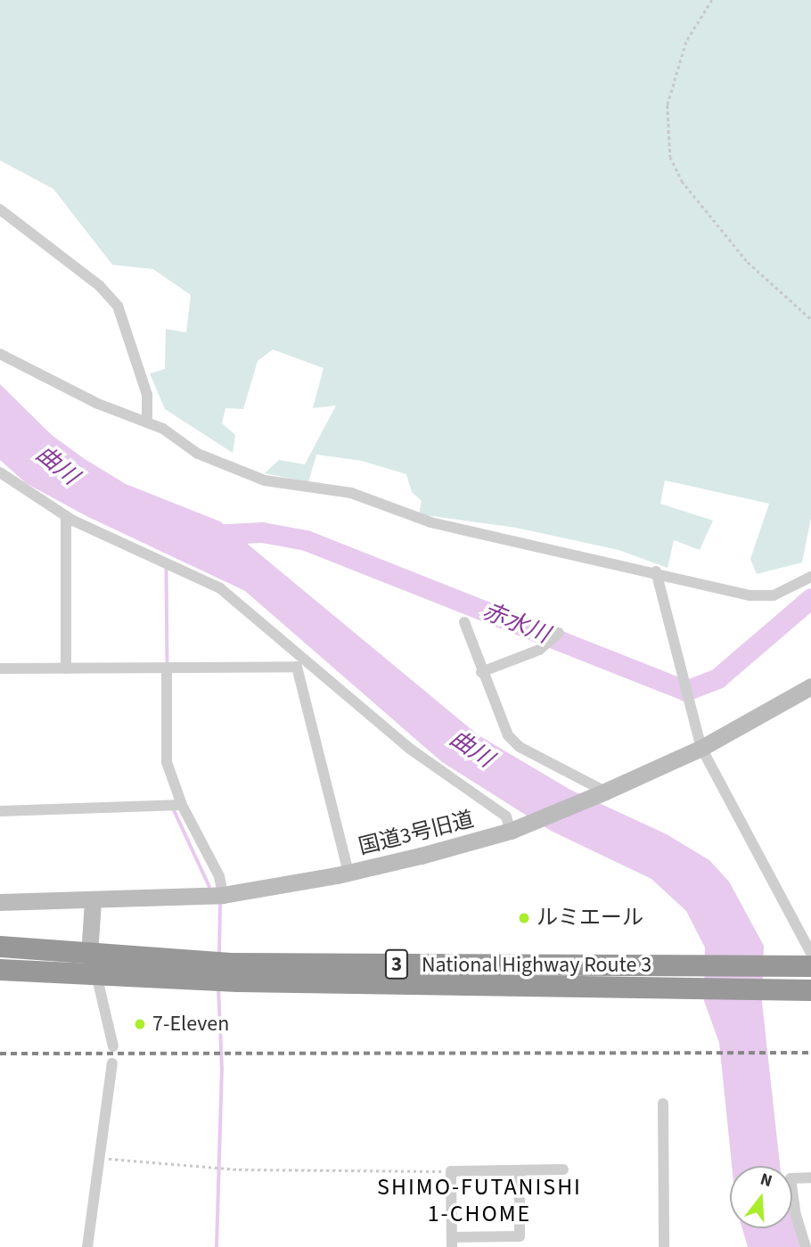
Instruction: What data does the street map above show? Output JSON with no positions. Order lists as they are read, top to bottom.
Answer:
{
  "streets": {
    "highway": ["3", "National Highway Route 3"],
    "street": ["国道3号旧道"]
  },
  "districts": ["SHIMO-FUTANISHI 1-CHOME"],
  "water": ["曲川", "赤水川"],
  "places": ["ルミエール", "7-Eleven"],
  "north": "top"
}
